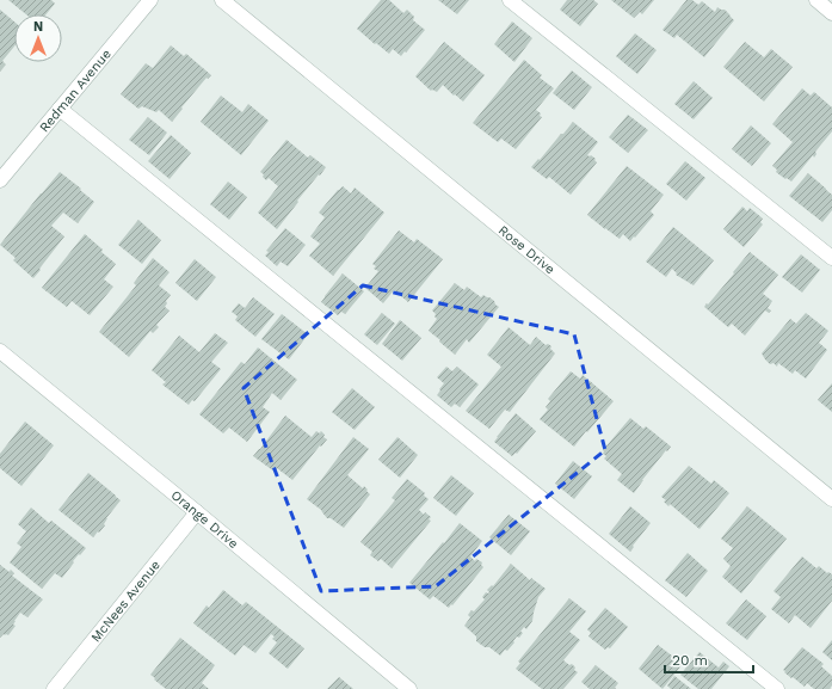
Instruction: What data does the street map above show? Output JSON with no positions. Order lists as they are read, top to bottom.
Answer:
{
  "streets": {
    "street": [
      "Redman Avenue",
      "Rose Drive",
      "Orange Drive",
      "McNees Avenue"
    ]
  },
  "crossings": [
    ["Orange Drive", "McNees Avenue"]
  ],
  "scale_bar": "20 m",
  "north": "top"
}
